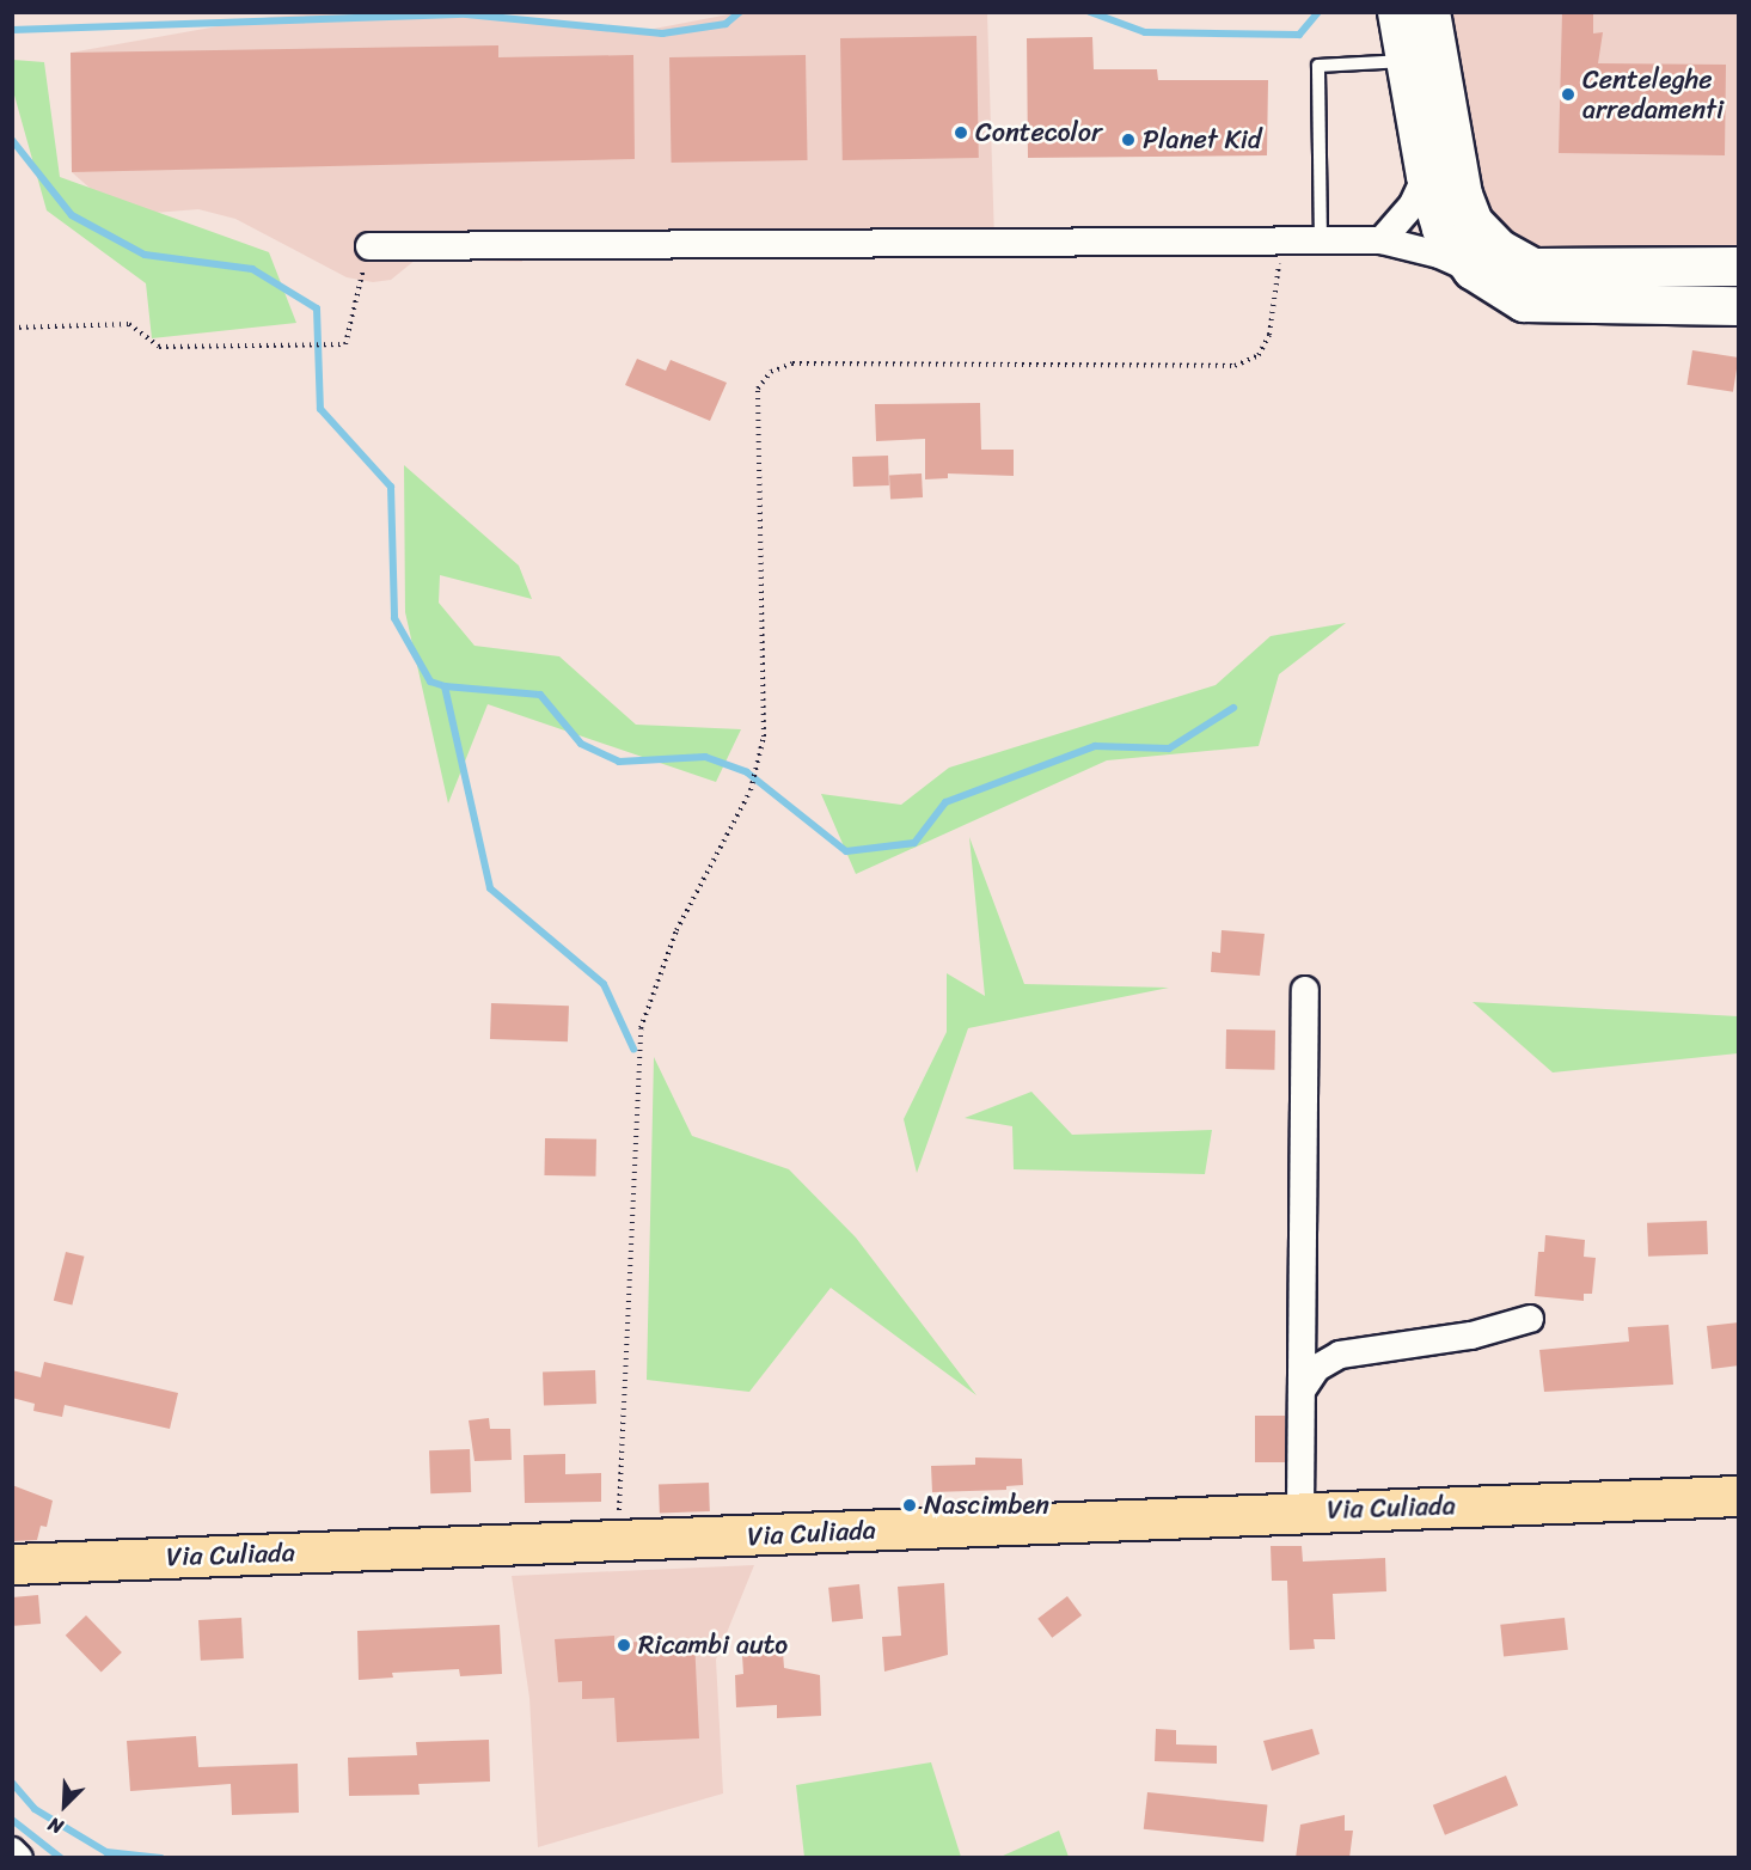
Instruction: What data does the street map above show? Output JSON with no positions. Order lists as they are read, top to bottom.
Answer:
{
  "streets": {
    "main road": ["Via Culiada"]
  },
  "places": [
    "Centeleghe arredamenti",
    "Contecolor",
    "Planet Kid",
    "Nascimben",
    "Ricambi auto"
  ],
  "north": "bottom left"
}
